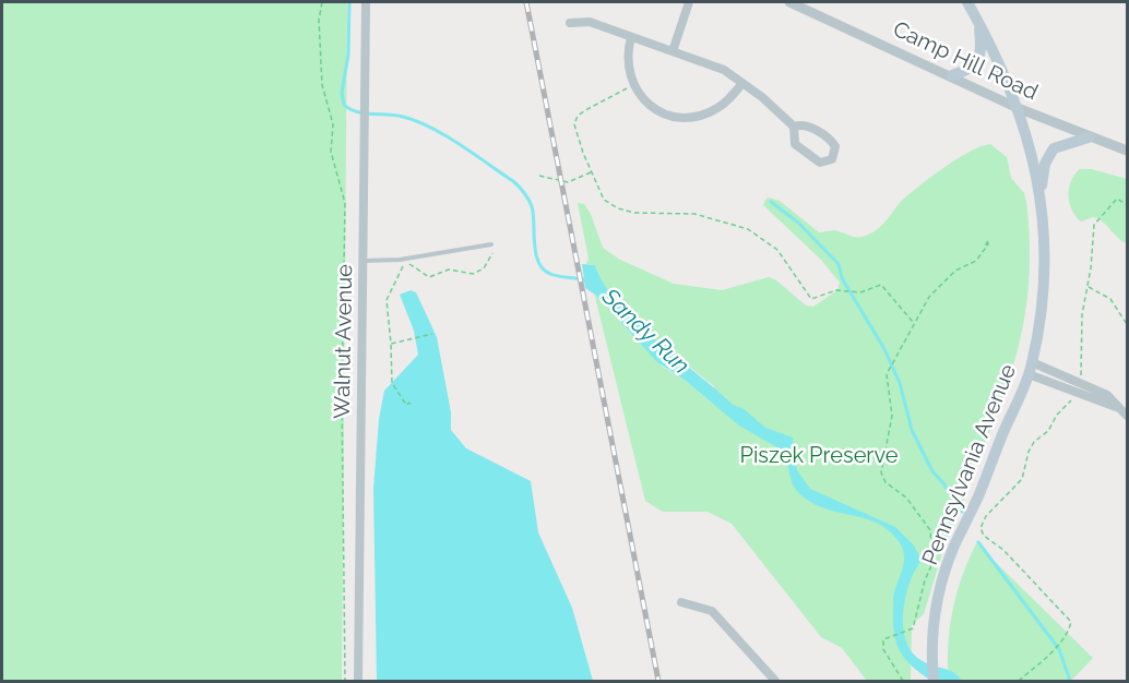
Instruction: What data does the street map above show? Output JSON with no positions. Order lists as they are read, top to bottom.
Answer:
{
  "streets": {
    "main road": ["Pennsylvania Avenue"],
    "street": ["Camp Hill Road", "Walnut Avenue"]
  },
  "crossings": [
    ["Camp Hill Road", "Pennsylvania Avenue"]
  ],
  "water": ["Sandy Run"],
  "parks": ["Piszek Preserve"]
}
